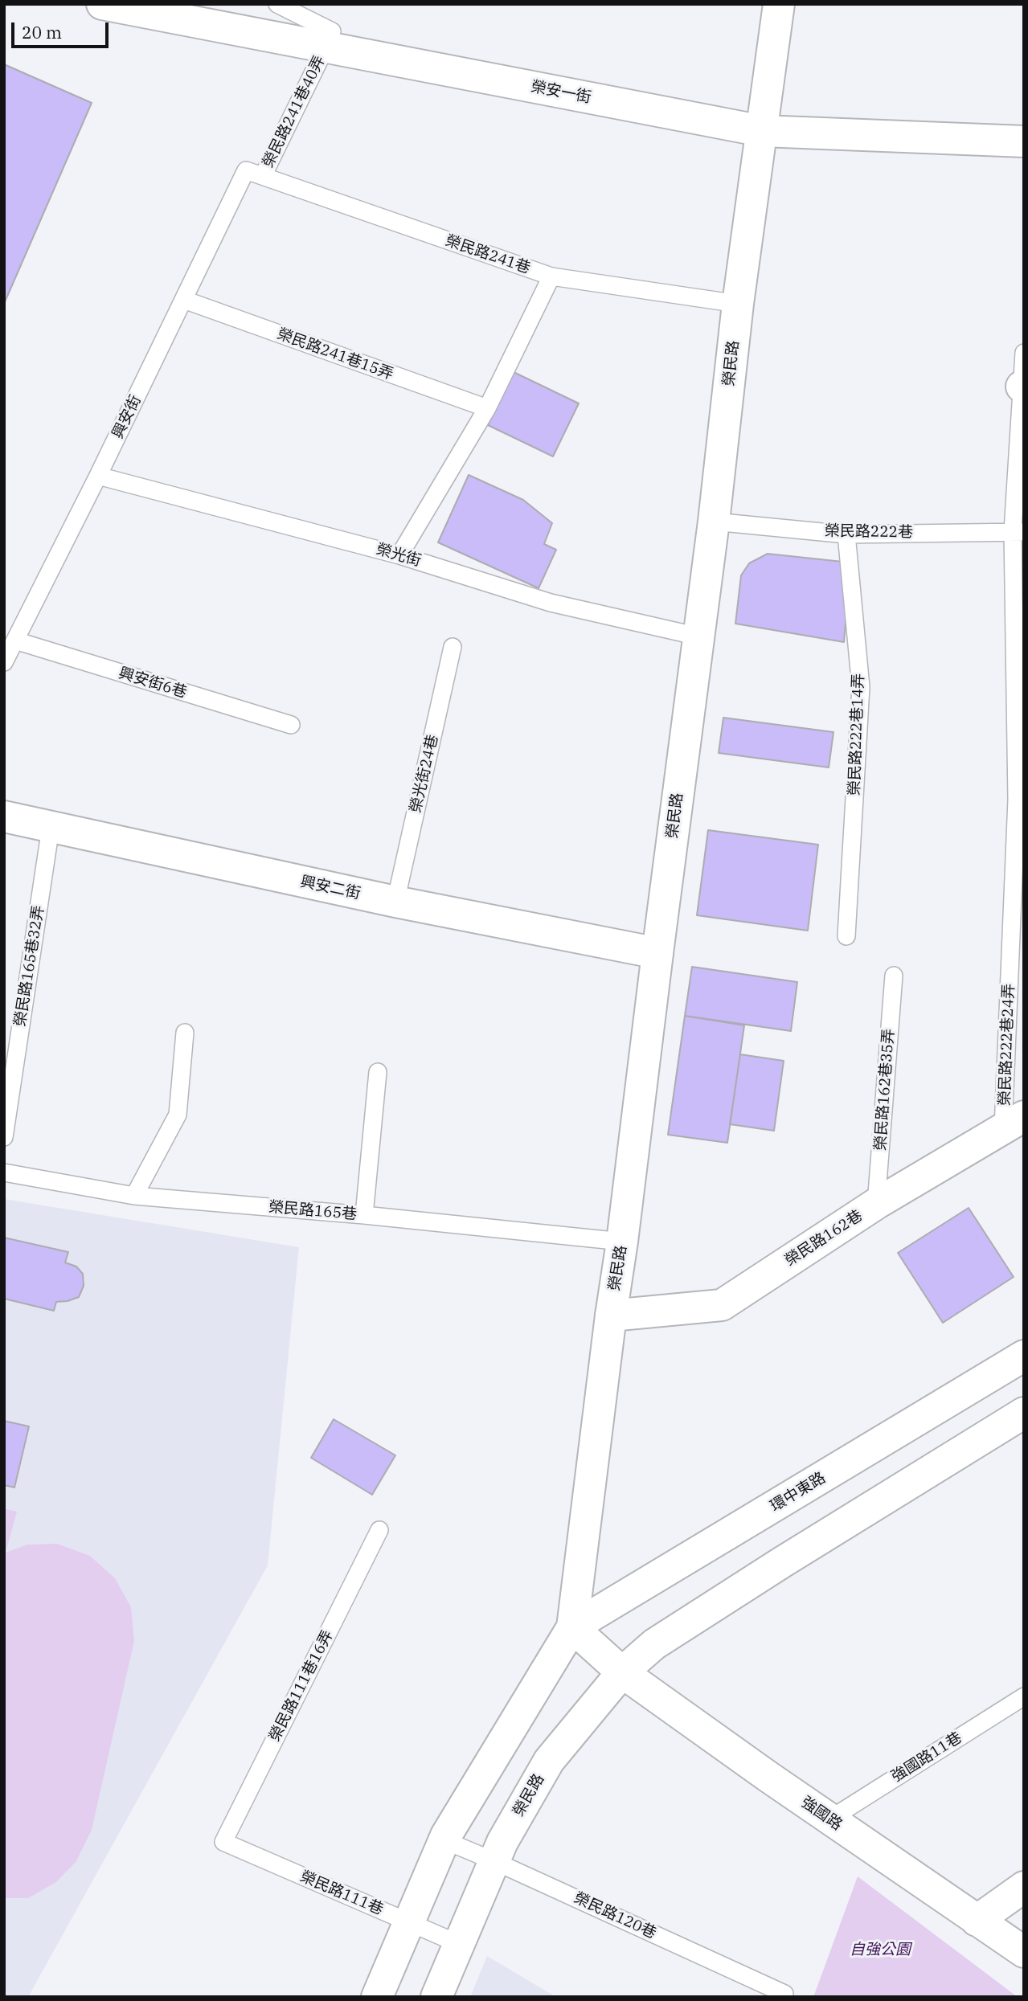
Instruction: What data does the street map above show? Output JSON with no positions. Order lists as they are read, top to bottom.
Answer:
{
  "streets": {
    "street": [
      "榮安一街",
      "榮民路",
      "興安二街",
      "榮民路162巷",
      "環中東路",
      "強國路"
    ],
    "lane": [
      "榮民路241巷40弄",
      "榮民路241巷",
      "榮民路241巷15弄",
      "興安街",
      "榮民路222巷",
      "榮光街",
      "興安街6巷",
      "榮民路222巷14弄",
      "榮光街24巷",
      "榮民路165巷32弄",
      "榮民路222巷24弄",
      "榮民路162巷35弄",
      "榮民路165巷",
      "榮民路111巷16弄",
      "強國路11巷",
      "榮民路111巷",
      "榮民路120巷"
    ]
  },
  "crossings": [
    ["榮安一街", "榮民路241巷40弄"],
    ["榮安一街", "榮民路"],
    ["榮民路241巷40弄", "榮民路241巷"],
    ["榮民路241巷", "榮民路"],
    ["榮民路241巷", "興安街"],
    ["榮民路241巷15弄", "興安街"],
    ["榮民路", "榮民路222巷"],
    ["榮民路", "榮光街"],
    ["榮民路", "興安二街"],
    ["榮民路", "榮民路165巷"],
    ["榮民路", "榮民路162巷"],
    ["榮民路", "環中東路"],
    ["榮民路", "強國路"],
    ["榮民路", "榮民路111巷"],
    ["榮民路", "榮民路120巷"],
    ["興安街", "榮光街"],
    ["興安街", "興安街6巷"],
    ["榮民路222巷", "榮民路222巷14弄"],
    ["榮民路222巷", "榮民路222巷24弄"],
    ["榮光街24巷", "興安二街"],
    ["興安二街", "榮民路165巷32弄"],
    ["榮民路222巷24弄", "榮民路162巷"],
    ["榮民路162巷35弄", "榮民路162巷"],
    ["榮民路111巷16弄", "榮民路111巷"],
    ["強國路11巷", "強國路"]
  ],
  "parks": ["自強公園"],
  "scale_bar": "20 m"
}
